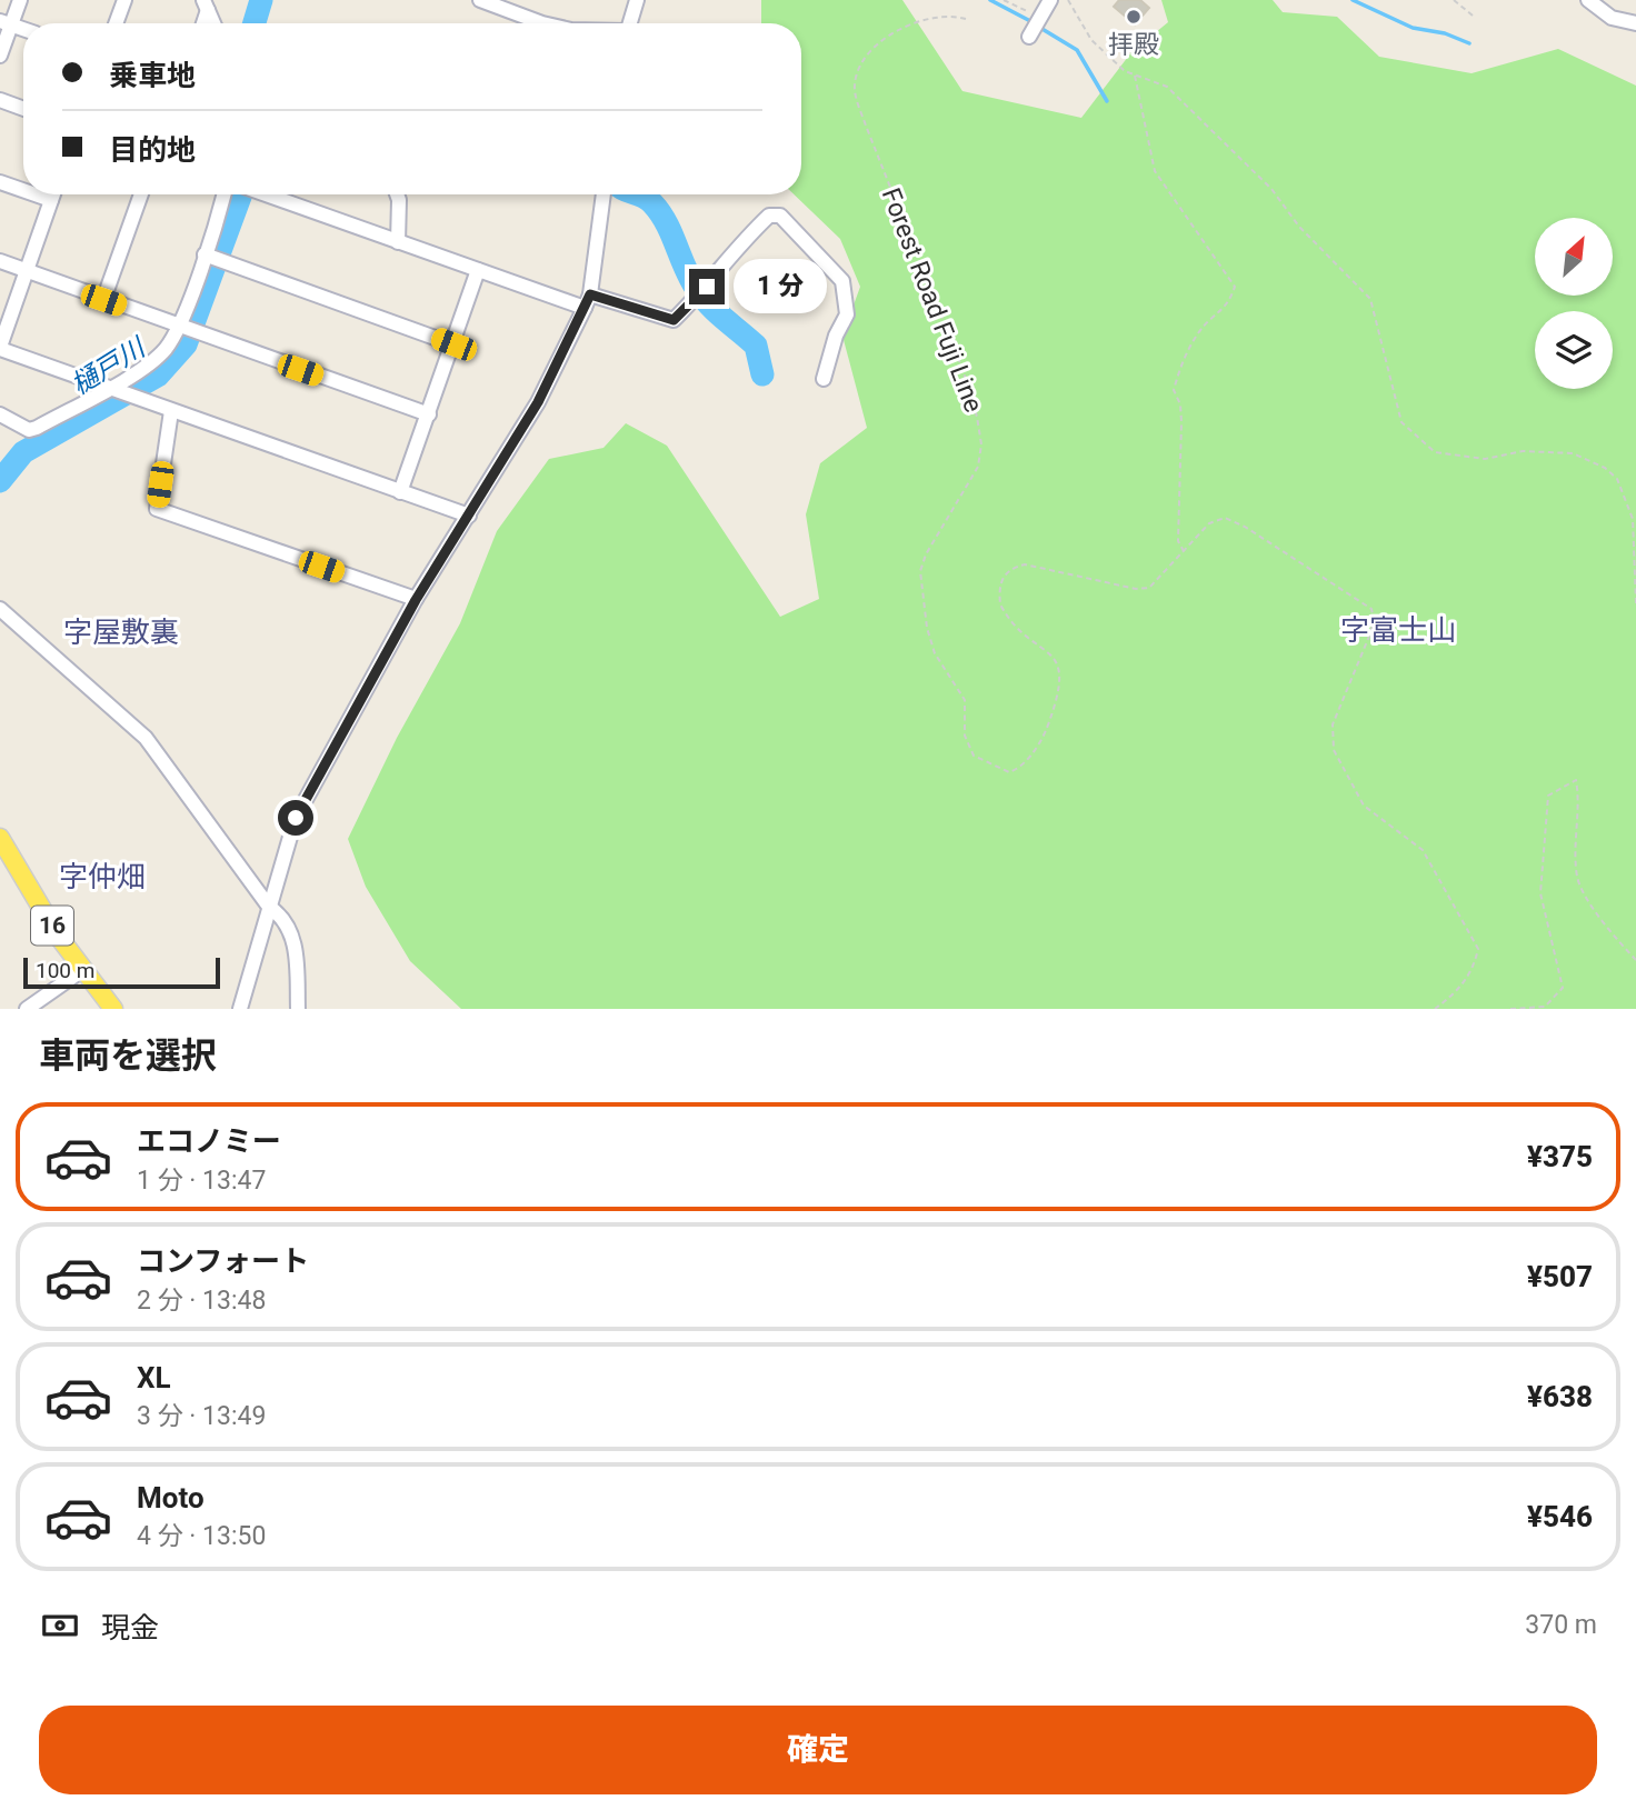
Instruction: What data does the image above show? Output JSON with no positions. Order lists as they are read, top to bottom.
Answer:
{
  "streets": {
    "main road": ["16"],
    "path": ["Forest Road Fuji Line"]
  },
  "districts": ["字富士山", "字屋敷裏", "字仲畑"],
  "water": ["樋戸川"],
  "places": ["拝殿"],
  "scale_bar": "100 m",
  "north": "top right",
  "page": {
    "banner": ["乗車地", "目的地"],
    "bubble": "1 分",
    "scale": "100 m",
    "heading": "車両を選択",
    "list": [
      {
        "name": "エコノミー",
        "note": "1 分 · 13:47",
        "value": "¥375"
      },
      {
        "name": "コンフォート",
        "note": "2 分 · 13:48",
        "value": "¥507"
      },
      {
        "name": "XL",
        "note": "3 分 · 13:49",
        "value": "¥638"
      },
      {
        "name": "Moto",
        "note": "4 分 · 13:50",
        "value": "¥546"
      }
    ],
    "pay": ["現金", "370 m"],
    "buttons": "確定"
  }
}
